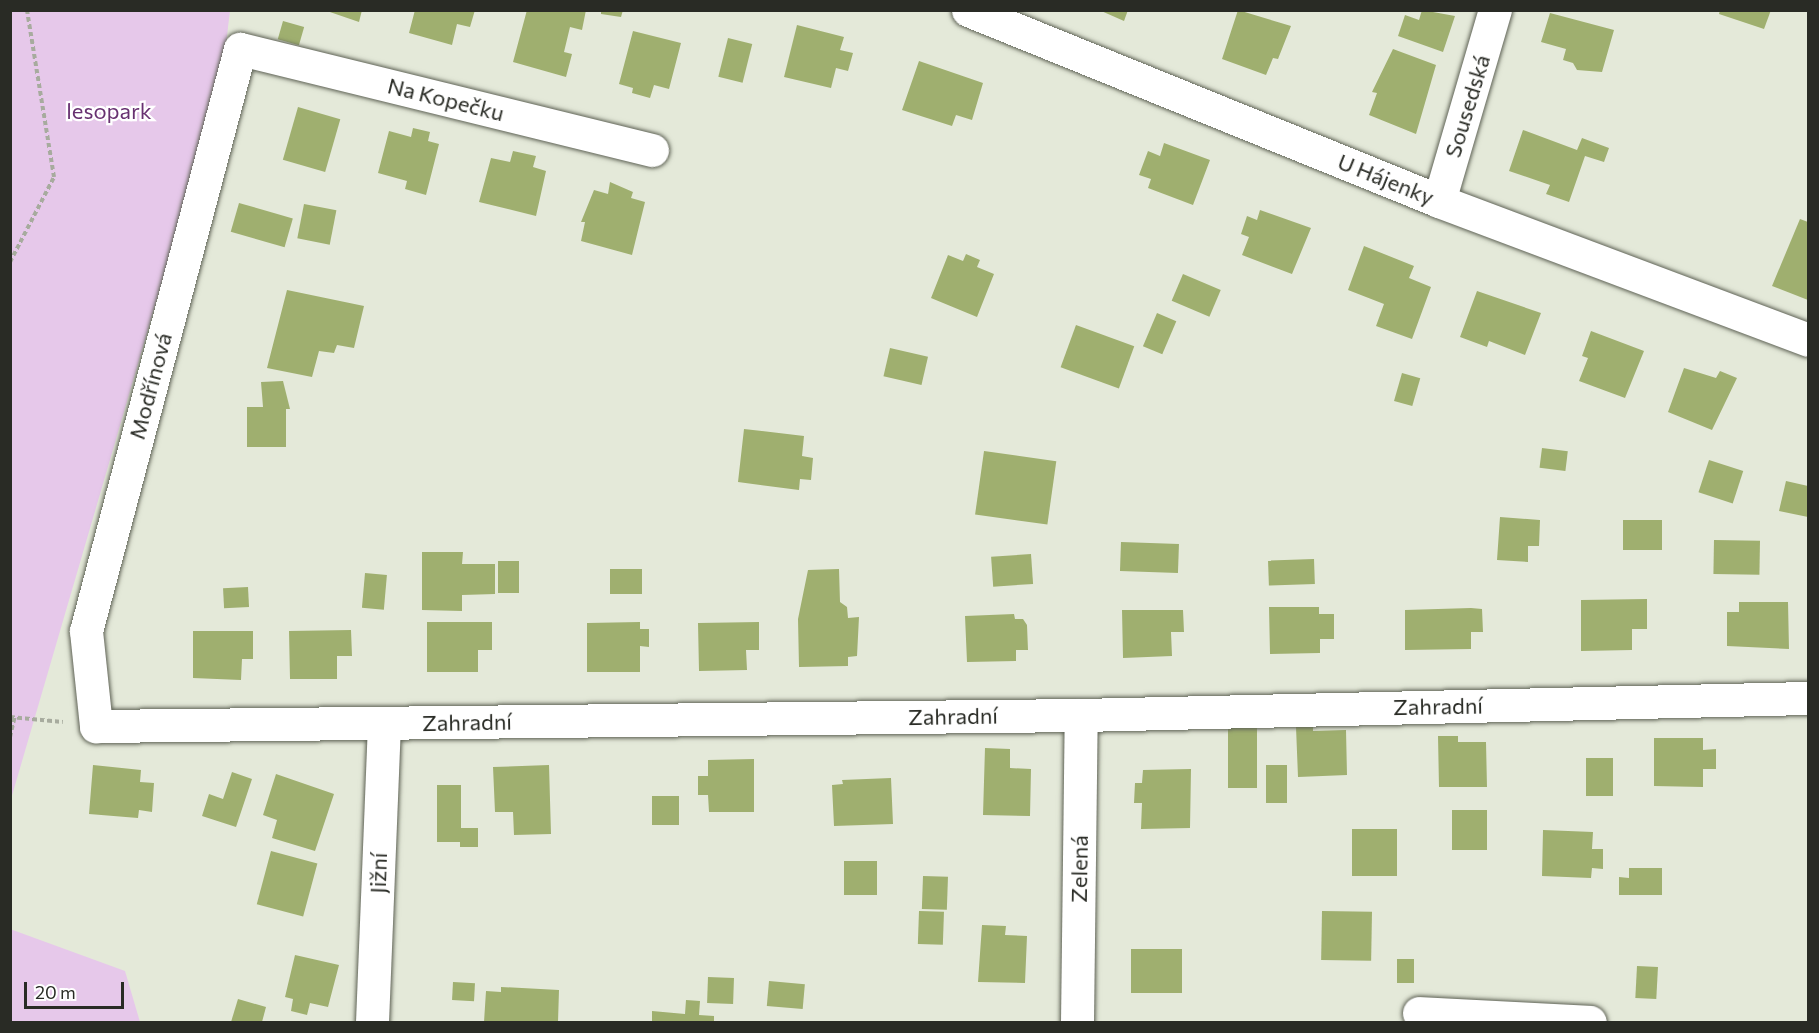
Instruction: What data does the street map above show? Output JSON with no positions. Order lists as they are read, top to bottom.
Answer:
{
  "streets": {
    "street": [
      "Na Kopečku",
      "Sousedská",
      "U Hájenky",
      "Modřínová",
      "Zahradní",
      "Zelená",
      "Jižní"
    ]
  },
  "crossings": [
    ["Na Kopečku", "Modřínová"],
    ["Sousedská", "U Hájenky"],
    ["Modřínová", "Zahradní"],
    ["Zahradní", "Zelená"],
    ["Zahradní", "Jižní"]
  ],
  "parks": ["lesopark"],
  "scale_bar": "20 m"
}
